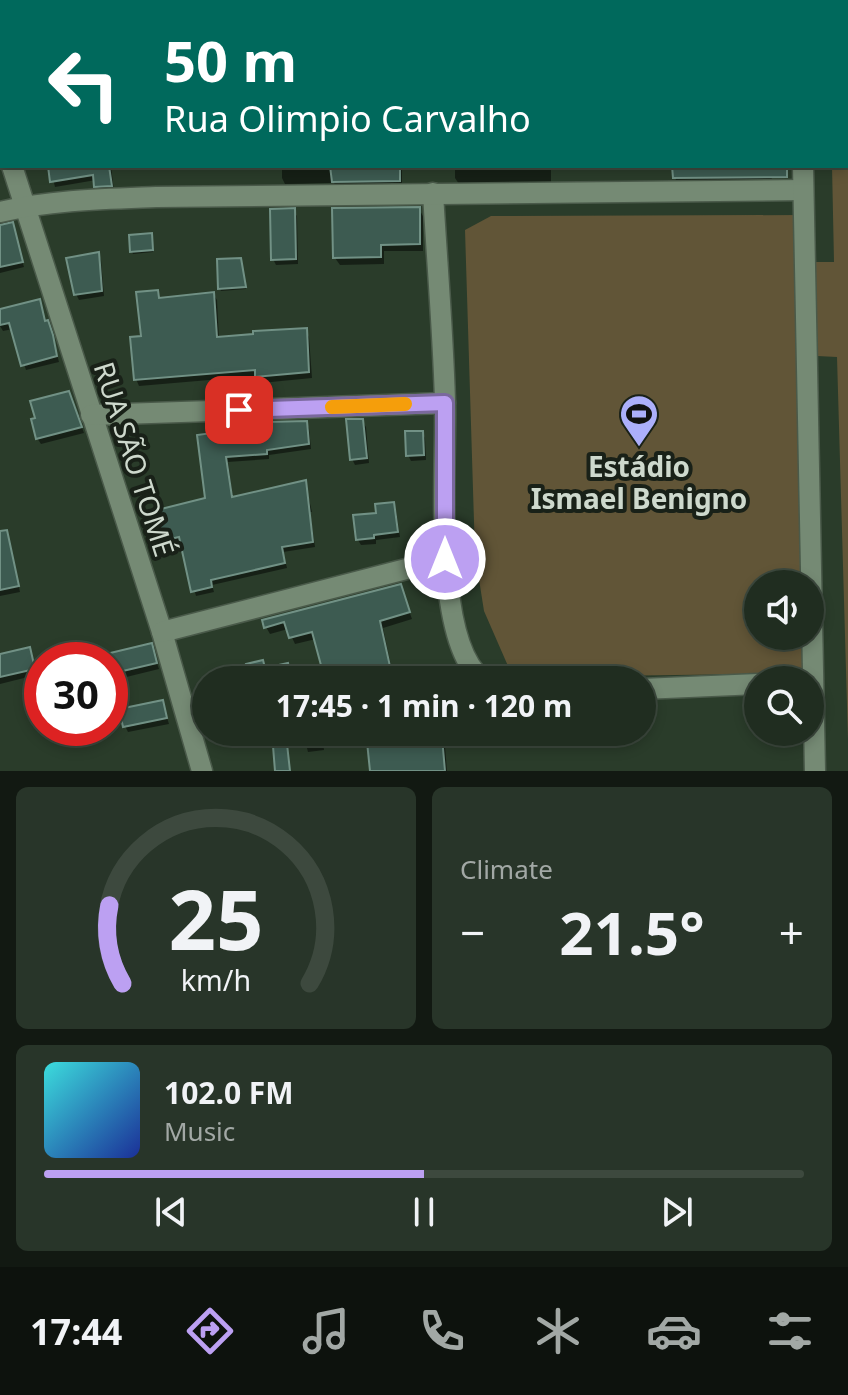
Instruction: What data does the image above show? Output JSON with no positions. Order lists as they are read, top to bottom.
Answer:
{
  "streets": {
    "street": ["RUA SÃO TOMÉ"]
  },
  "places": {
    "sports": ["Estádio Ismael Benigno"]
  },
  "page": {
    "turn": ["50 m", "Rua Olimpio Carvalho"],
    "limit": "30",
    "trip": "17:45 · 1 min · 120 m",
    "tile": "Climate",
    "heat": ["−", "21.5°", "+"],
    "song": ["102.0 FM", "Music"],
    "tabs": "17:44",
    "gauge": ["25", "km/h"]
  }
}
